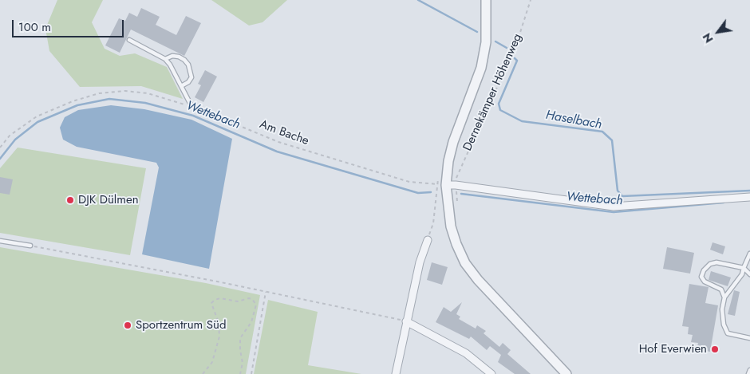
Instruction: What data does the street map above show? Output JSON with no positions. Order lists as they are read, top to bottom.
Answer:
{
  "streets": {
    "path": ["Dernekämper Höhenweg", "Am Bache"]
  },
  "water": ["Wettebach", "Haselbach"],
  "places": ["DJK Dülmen", "Sportzentrum Süd", "Hof Everwien"],
  "scale_bar": "100 m",
  "north": "bottom left"
}
